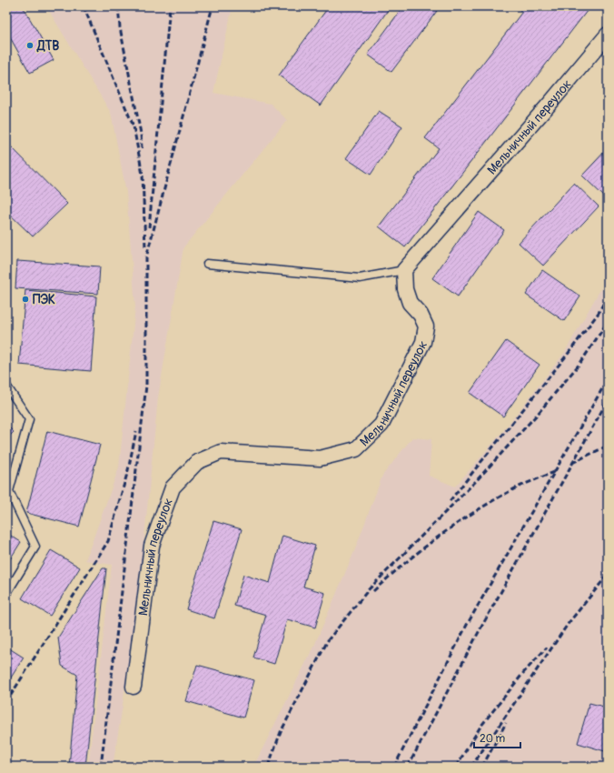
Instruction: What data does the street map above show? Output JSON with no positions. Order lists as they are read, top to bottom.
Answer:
{
  "streets": {
    "street": ["Мельничный переулок"]
  },
  "places": ["ДТВ", "ПЭК"],
  "scale_bar": "20 m"
}
